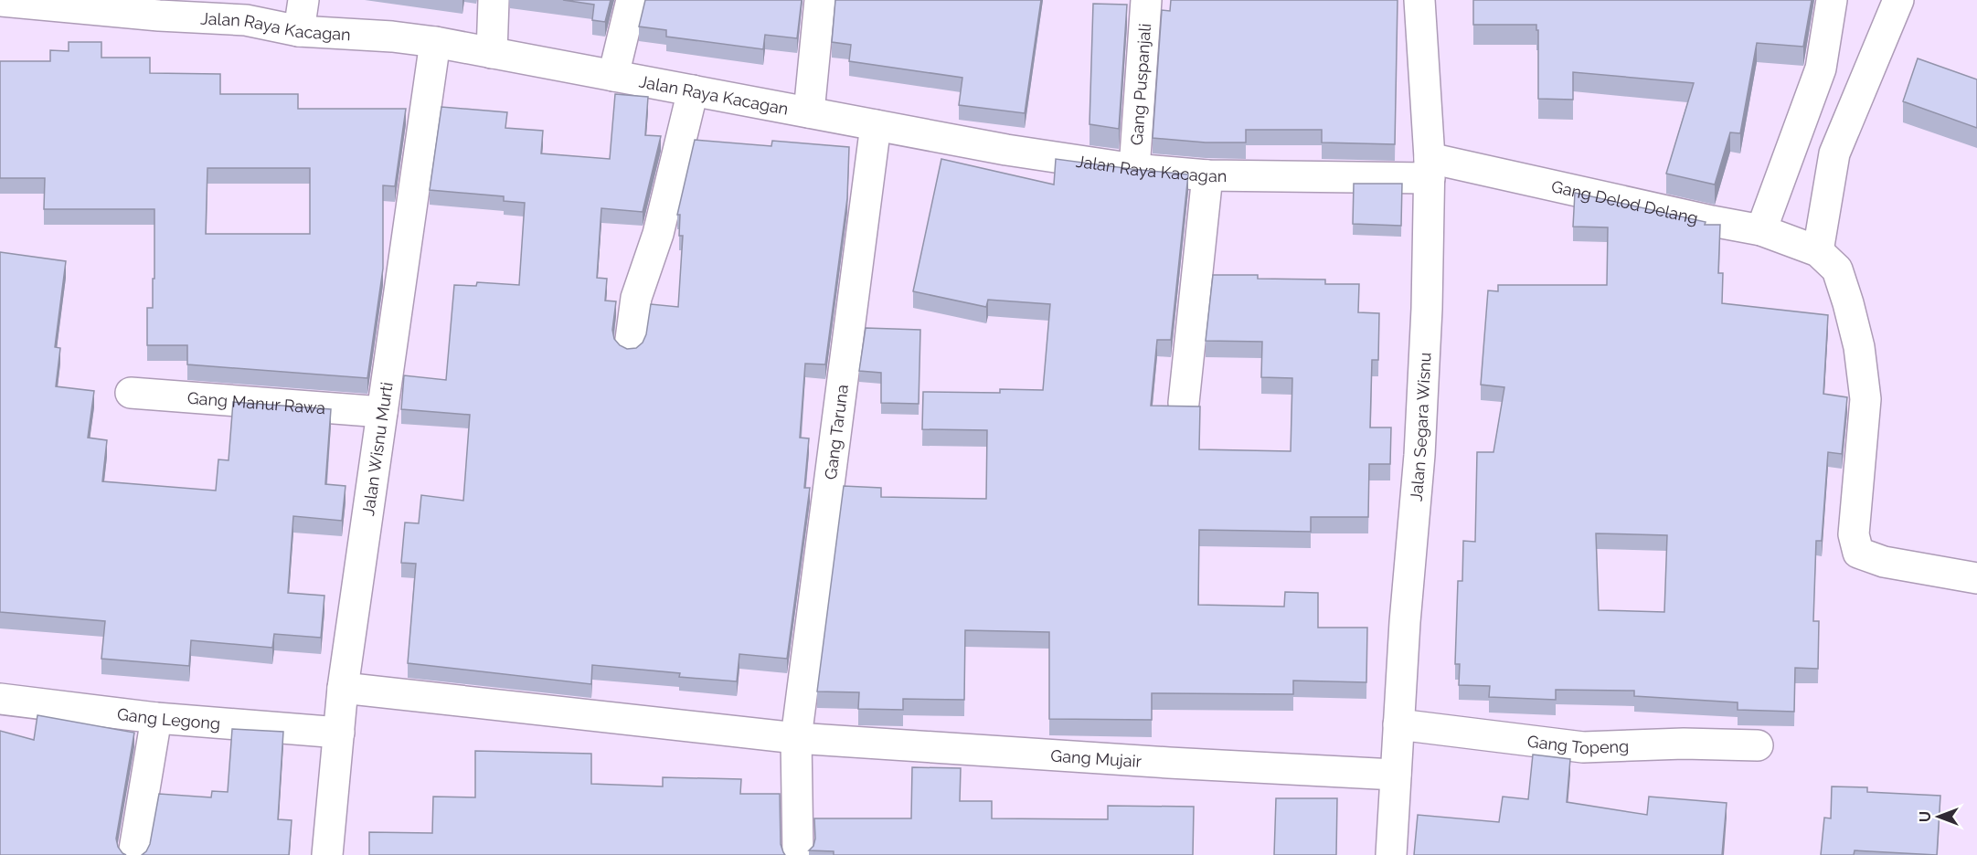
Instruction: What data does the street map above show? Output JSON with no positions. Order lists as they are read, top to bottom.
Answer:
{
  "streets": {
    "street": [
      "Jalan Raya Kacagan",
      "Gang Puspanjali",
      "Gang Delod Delang",
      "Gang Manur Rawa",
      "Jalan Segara Wisnu",
      "Gang Taruna",
      "Jalan Wisnu Murti",
      "Gang Legong",
      "Gang Topeng",
      "Gang Mujair"
    ]
  },
  "crossings": [
    ["Jalan Raya Kacagan", "Gang Puspanjali"],
    ["Jalan Raya Kacagan", "Gang Delod Delang"],
    ["Jalan Raya Kacagan", "Jalan Segara Wisnu"],
    ["Jalan Raya Kacagan", "Gang Taruna"],
    ["Jalan Raya Kacagan", "Jalan Wisnu Murti"],
    ["Gang Delod Delang", "Jalan Segara Wisnu"],
    ["Gang Manur Rawa", "Jalan Wisnu Murti"],
    ["Jalan Segara Wisnu", "Gang Topeng"],
    ["Jalan Segara Wisnu", "Gang Mujair"],
    ["Gang Taruna", "Gang Mujair"],
    ["Jalan Wisnu Murti", "Gang Legong"],
    ["Jalan Wisnu Murti", "Gang Mujair"]
  ],
  "north": "left"
}
